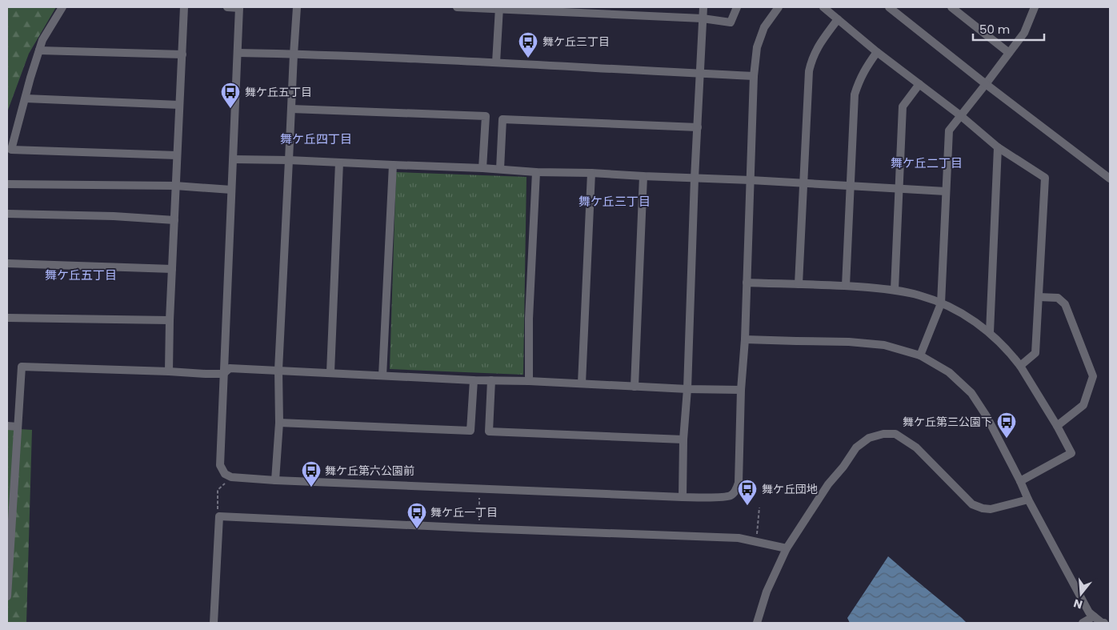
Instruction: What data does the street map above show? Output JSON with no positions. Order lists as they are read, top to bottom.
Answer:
{
  "districts": [
    "舞ケ丘四丁目",
    "舞ケ丘二丁目",
    "舞ケ丘三丁目",
    "舞ケ丘五丁目"
  ],
  "places": {
    "bus stop": [
      "舞ケ丘三丁目",
      "舞ケ丘五丁目",
      "舞ケ丘第三公園下",
      "舞ケ丘第六公園前",
      "舞ケ丘団地",
      "舞ケ丘一丁目"
    ]
  },
  "scale_bar": "50 m",
  "north": "bottom"
}
